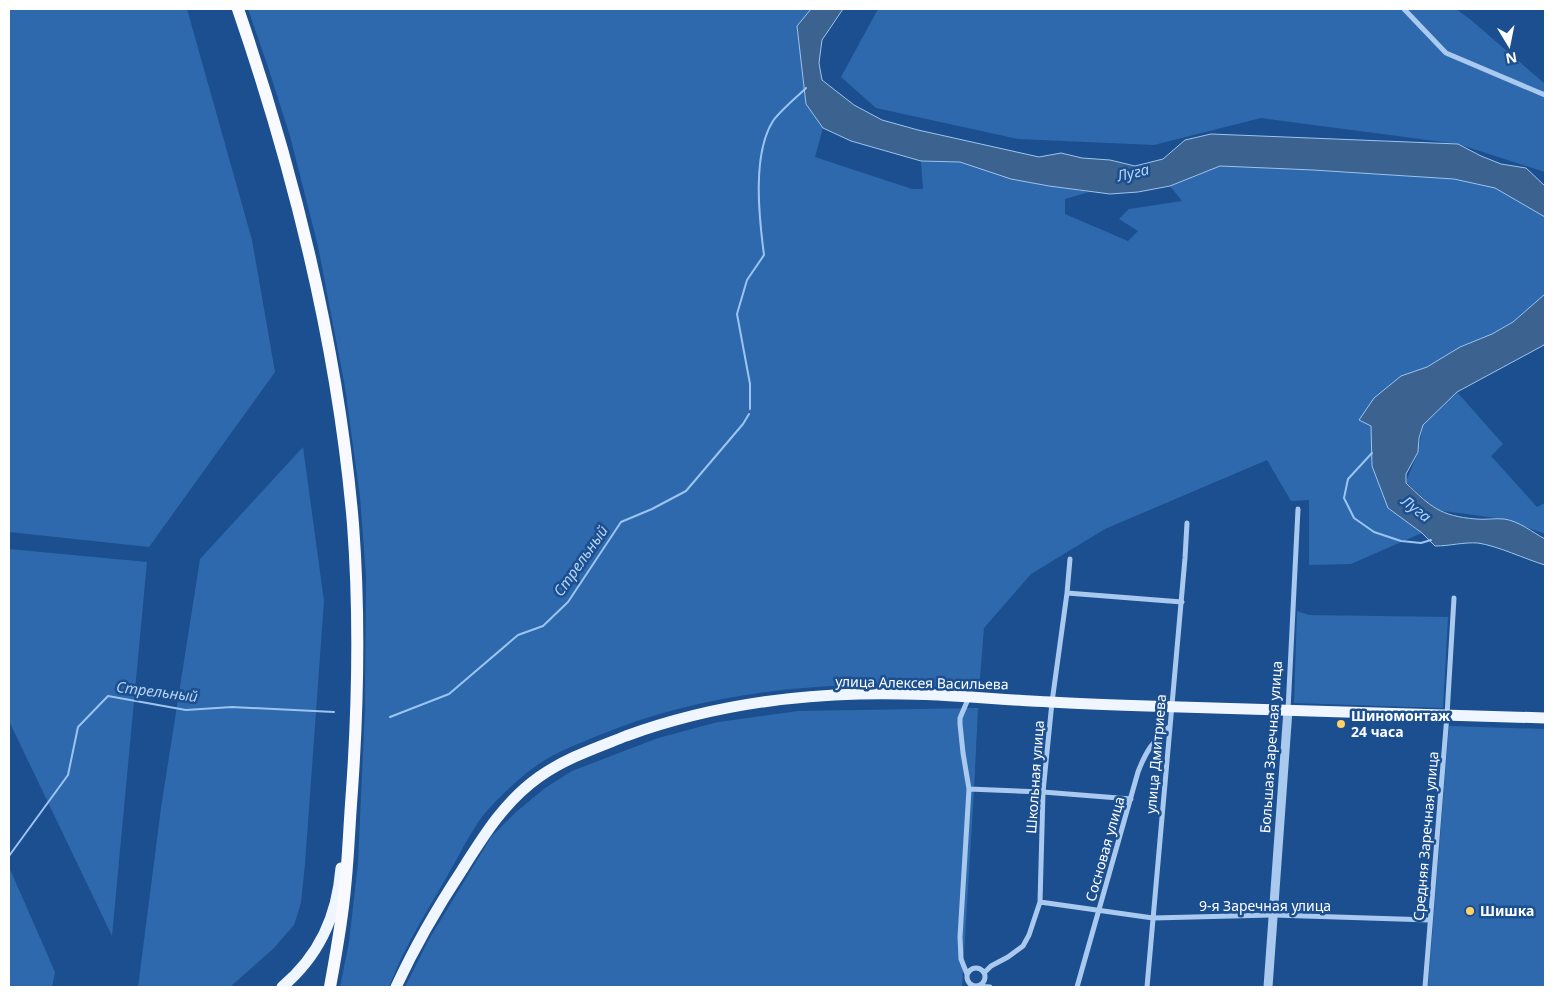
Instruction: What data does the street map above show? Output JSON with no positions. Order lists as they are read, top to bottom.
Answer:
{
  "streets": {
    "main road": ["улица Алексея Васильева"],
    "street": [
      "Большая Заречная улица",
      "улица Дмитриева",
      "Школьная улица",
      "Средняя Заречная улица",
      "Сосновая улица",
      "9-я Заречная улица"
    ]
  },
  "crossings": [
    ["улица Алексея Васильева", "Большая Заречная улица"],
    ["улица Алексея Васильева", "улица Дмитриева"],
    ["улица Алексея Васильева", "Школьная улица"],
    ["улица Алексея Васильева", "Средняя Заречная улица"],
    ["Большая Заречная улица", "9-я Заречная улица"],
    ["улица Дмитриева", "Сосновая улица"],
    ["улица Дмитриева", "9-я Заречная улица"],
    ["Школьная улица", "9-я Заречная улица"],
    ["Средняя Заречная улица", "9-я Заречная улица"],
    ["Сосновая улица", "9-я Заречная улица"]
  ],
  "water": ["Луга", "Стрельный"],
  "places": ["Шиномонтаж 24 часа", "Шишка"],
  "north": "bottom"
}
